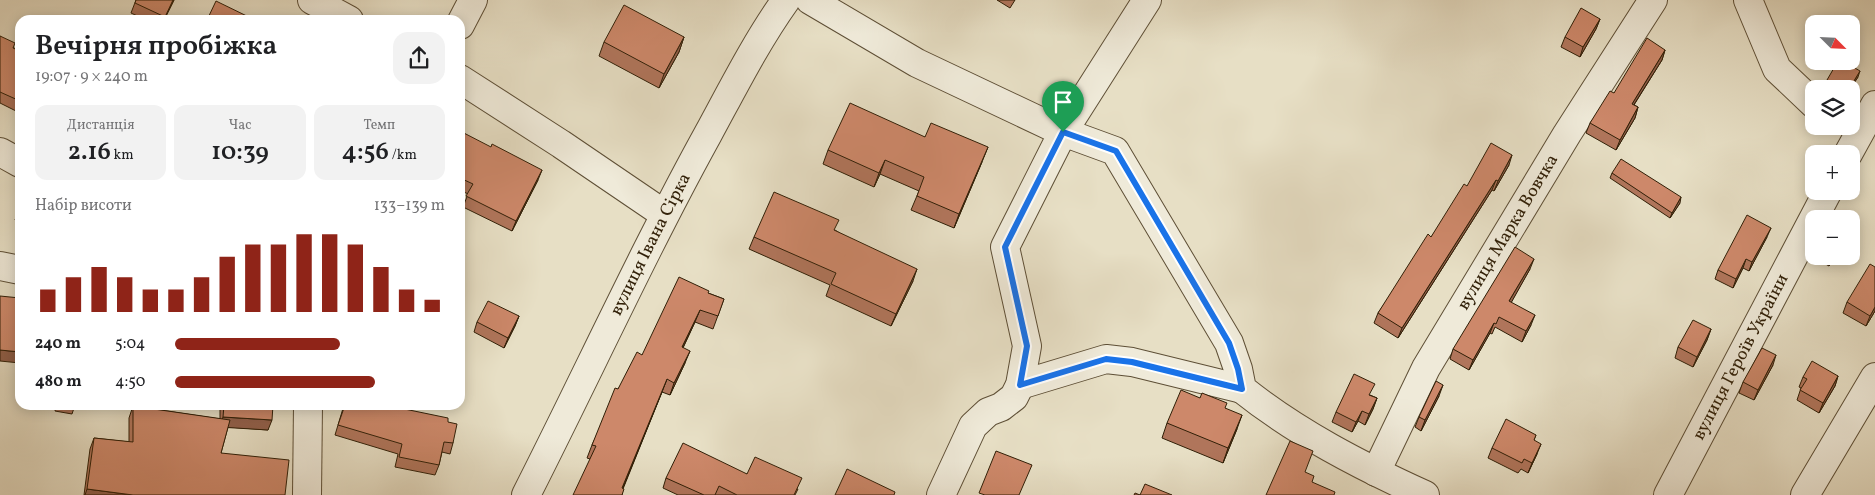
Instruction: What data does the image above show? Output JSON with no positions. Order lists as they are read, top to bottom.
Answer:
{
  "streets": {
    "street": ["вулиця Марка Вовчка", "вулиця Івана Сірка", "вулиця Героїв України"]
  },
  "north": "bottom right",
  "page": {
    "map_buttons": ["+", "−"],
    "heading": ["Вечірня пробіжка", "19:07 · 9 × 240 m"],
    "stats": [
      ["Дистанція", "2.16 km"],
      ["Час", "10:39"],
      ["Темп", "4:56 /km"]
    ],
    "chart": ["Набір висоти", "133–139 m"],
    "list": [
      {
        "name": "240 m",
        "note": "5:04"
      },
      {
        "name": "480 m",
        "note": "4:50"
      }
    ]
  }
}
